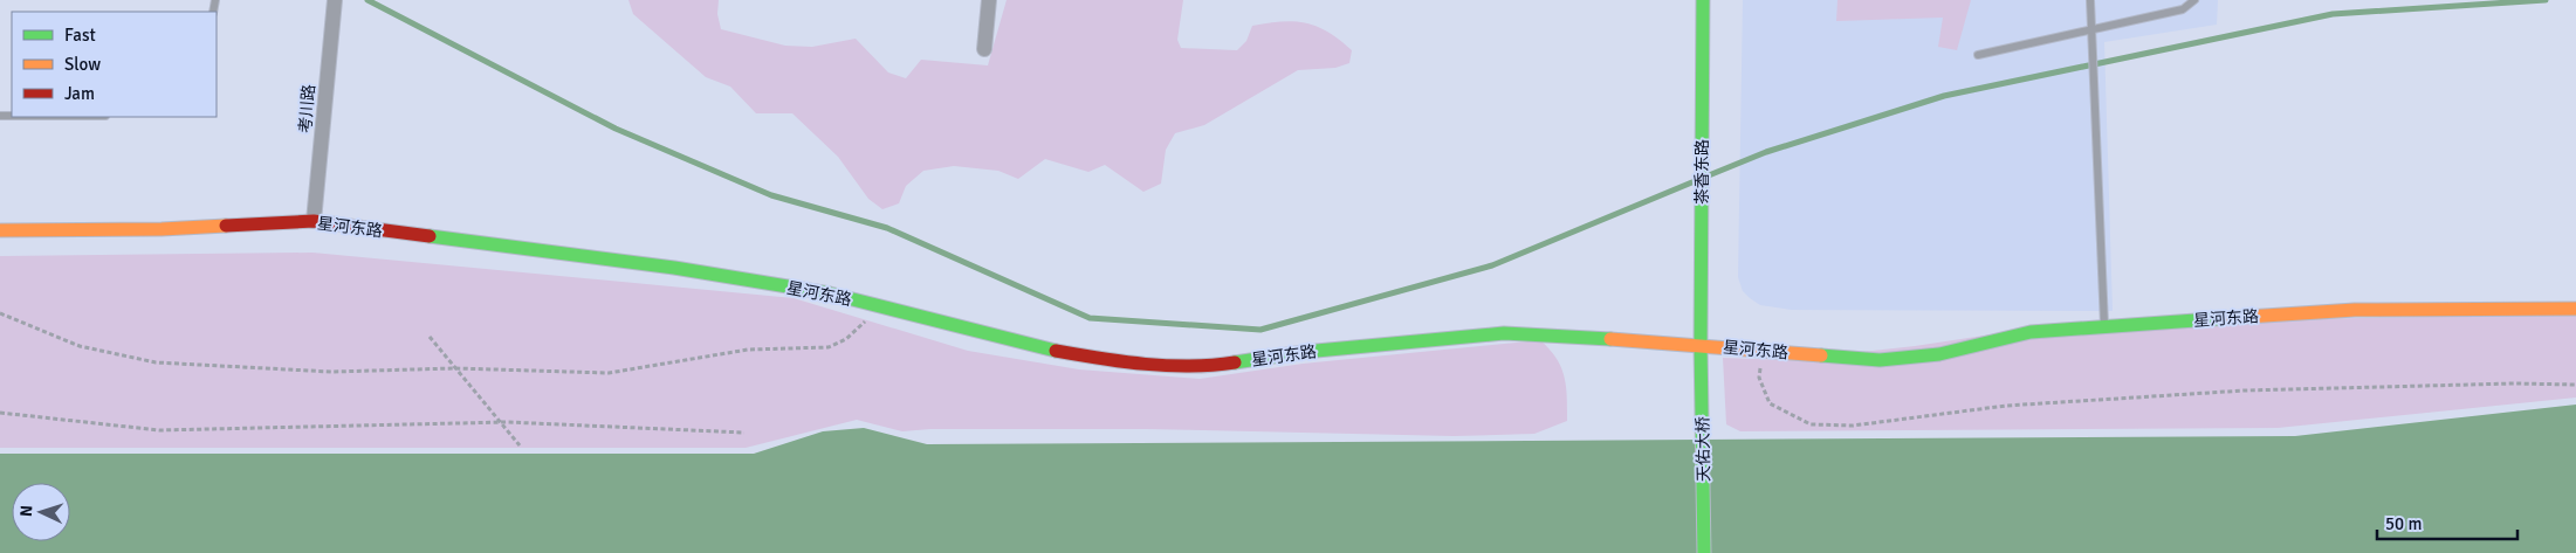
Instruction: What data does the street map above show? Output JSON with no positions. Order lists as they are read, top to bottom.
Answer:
{
  "streets": {
    "street": [
      "考川路",
      "茶香东路",
      "星河东路",
      "天佑大桥"
    ]
  },
  "crossings": [
    ["考川路", "星河东路"],
    ["茶香东路", "星河东路"],
    ["茶香东路", "天佑大桥"],
    ["星河东路", "天佑大桥"]
  ],
  "legend": ["Fast", "Slow", "Jam"],
  "scale_bar": "50 m",
  "north": "left"
}
